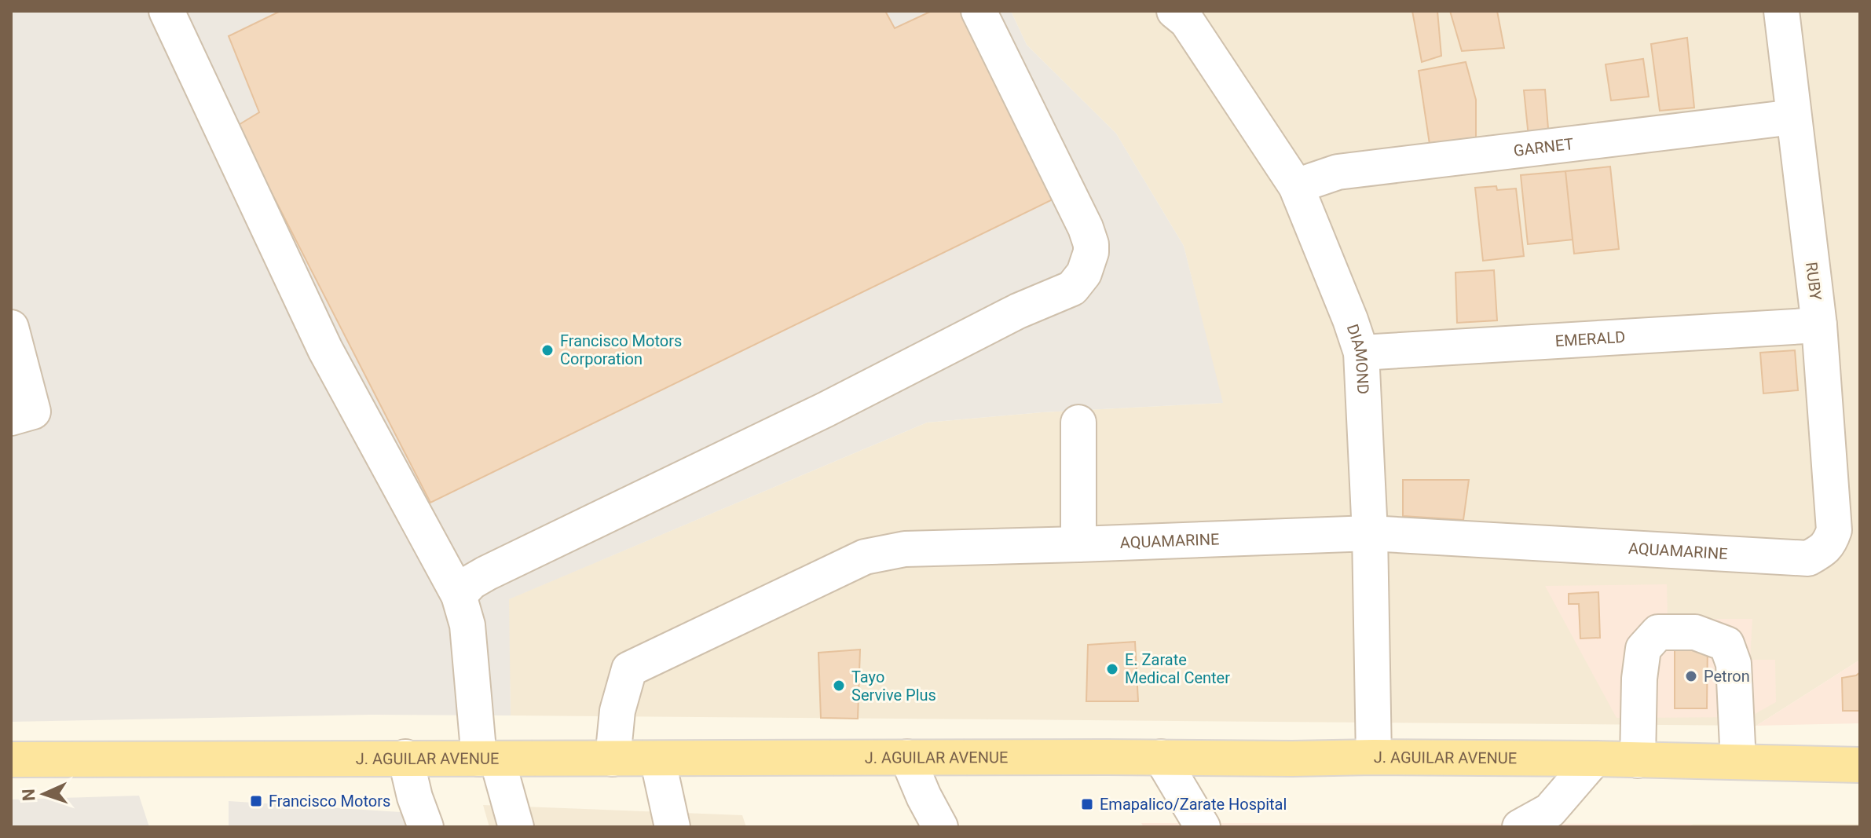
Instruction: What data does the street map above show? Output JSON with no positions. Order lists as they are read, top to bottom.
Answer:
{
  "streets": {
    "main road": ["J. AGUILAR AVENUE"],
    "street": [
      "GARNET",
      "RUBY",
      "EMERALD",
      "DIAMOND",
      "AQUAMARINE"
    ]
  },
  "crossings": [
    ["GARNET", "RUBY"],
    ["GARNET", "DIAMOND"],
    ["RUBY", "EMERALD"],
    ["RUBY", "AQUAMARINE"],
    ["EMERALD", "DIAMOND"],
    ["DIAMOND", "AQUAMARINE"],
    ["DIAMOND", "J. AGUILAR AVENUE"],
    ["AQUAMARINE", "J. AGUILAR AVENUE"]
  ],
  "places": {
    "other": [
      "Francisco Motors Corporation",
      "E. Zarate Medical Center",
      "Petron",
      "Tayo Servive Plus"
    ],
    "transit": ["Francisco Motors", "Emapalico/Zarate Hospital"]
  },
  "north": "left"
}
